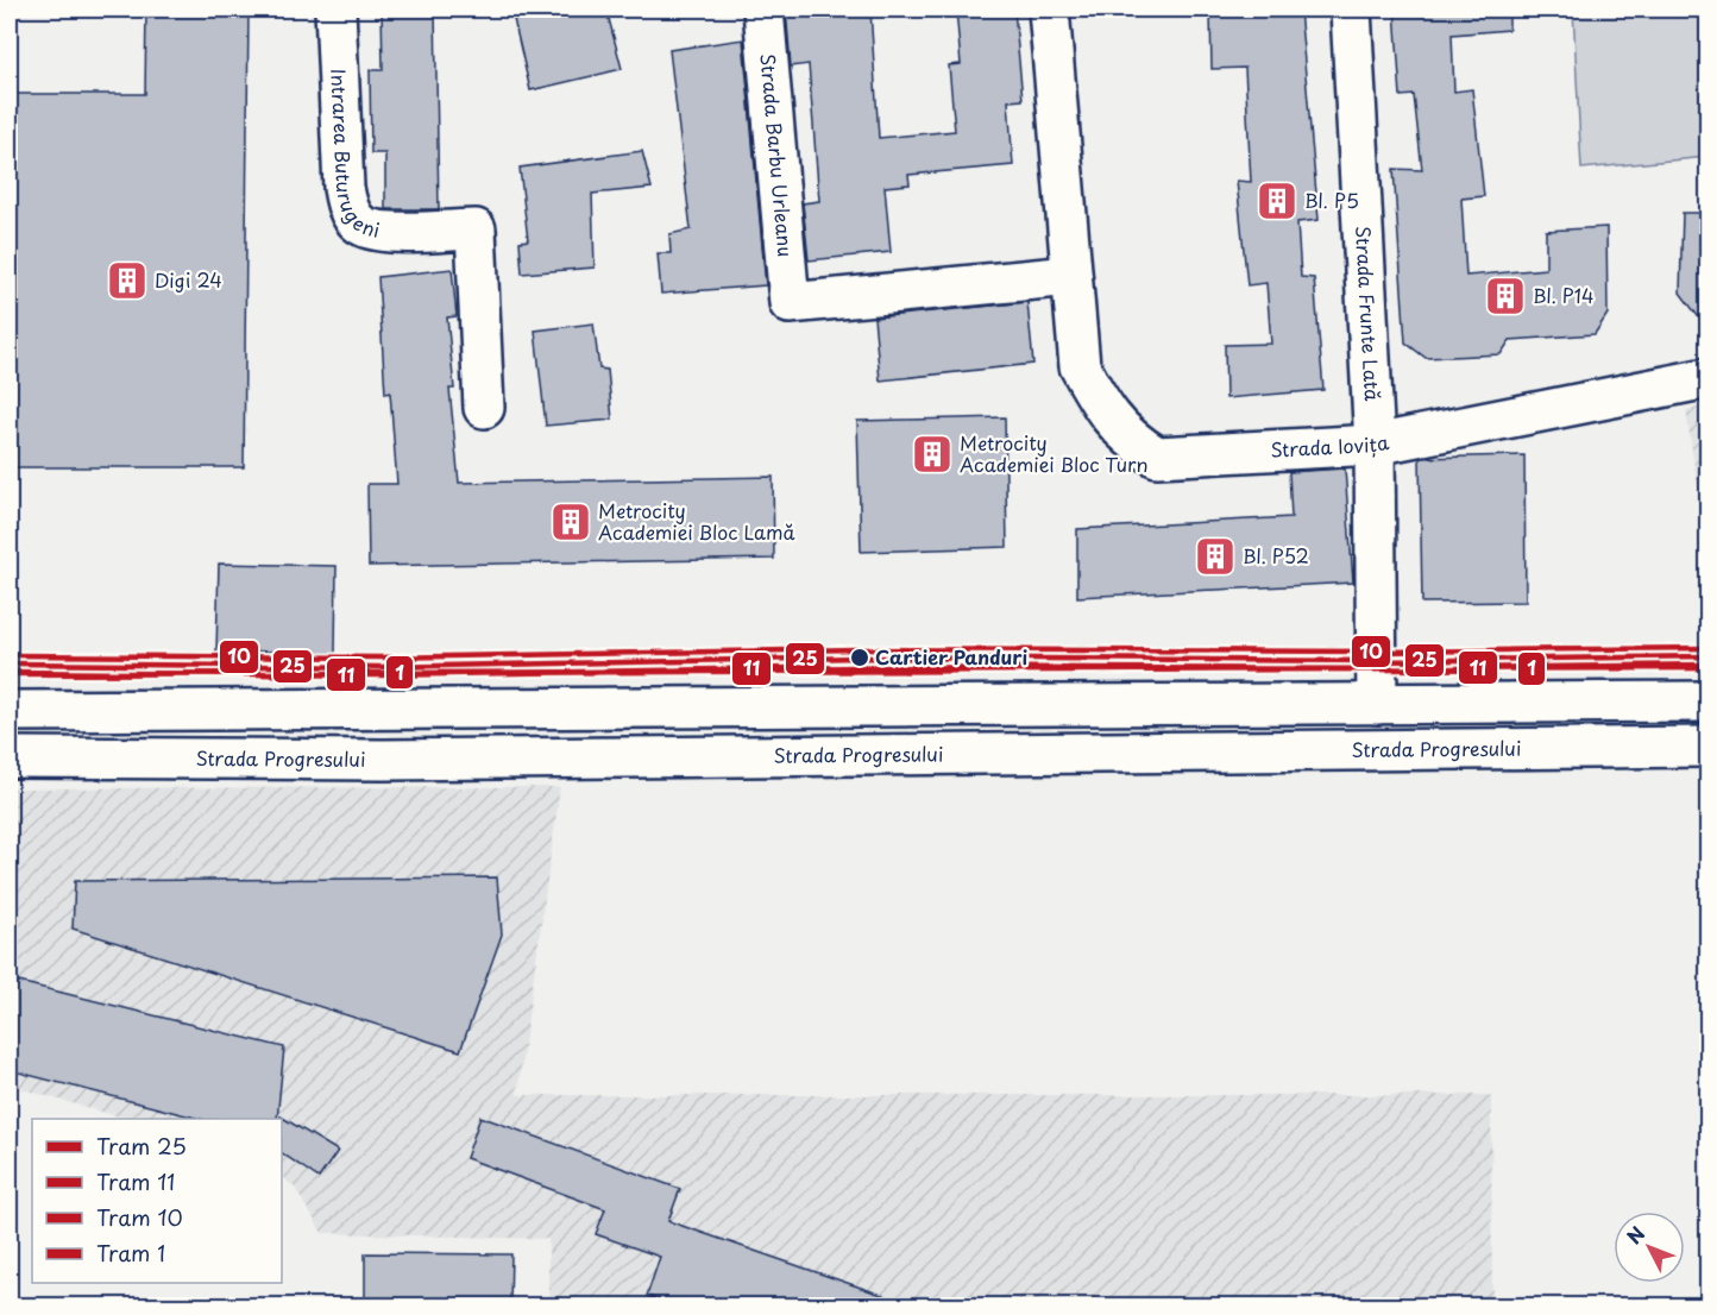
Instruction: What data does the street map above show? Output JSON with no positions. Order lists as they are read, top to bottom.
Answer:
{
  "streets": {
    "main road": [
      "Intrarea Buturugeni",
      "Strada Barbu Urleanu",
      "Strada Frunte Lată",
      "Strada Iovița",
      "Strada Progresului"
    ]
  },
  "crossings": [
    ["Strada Barbu Urleanu", "Strada Iovița"],
    ["Strada Frunte Lată", "Strada Iovița"],
    ["Strada Frunte Lată", "Strada Progresului"]
  ],
  "places": {
    "building": [
      "Bl. P5",
      "Digi 24",
      "Bl. P14",
      "Metrocity Academiei Bloc Turn",
      "Metrocity Academiei Bloc Lamă",
      "Bl. P52"
    ],
    "other": ["Cartier Panduri"]
  },
  "lines": [
    "tram line 10",
    "tram line 25",
    "tram line 11",
    "tram line 1"
  ],
  "legend": [
    "Tram 25",
    "Tram 11",
    "Tram 10",
    "Tram 1"
  ],
  "north": "top left"
}
